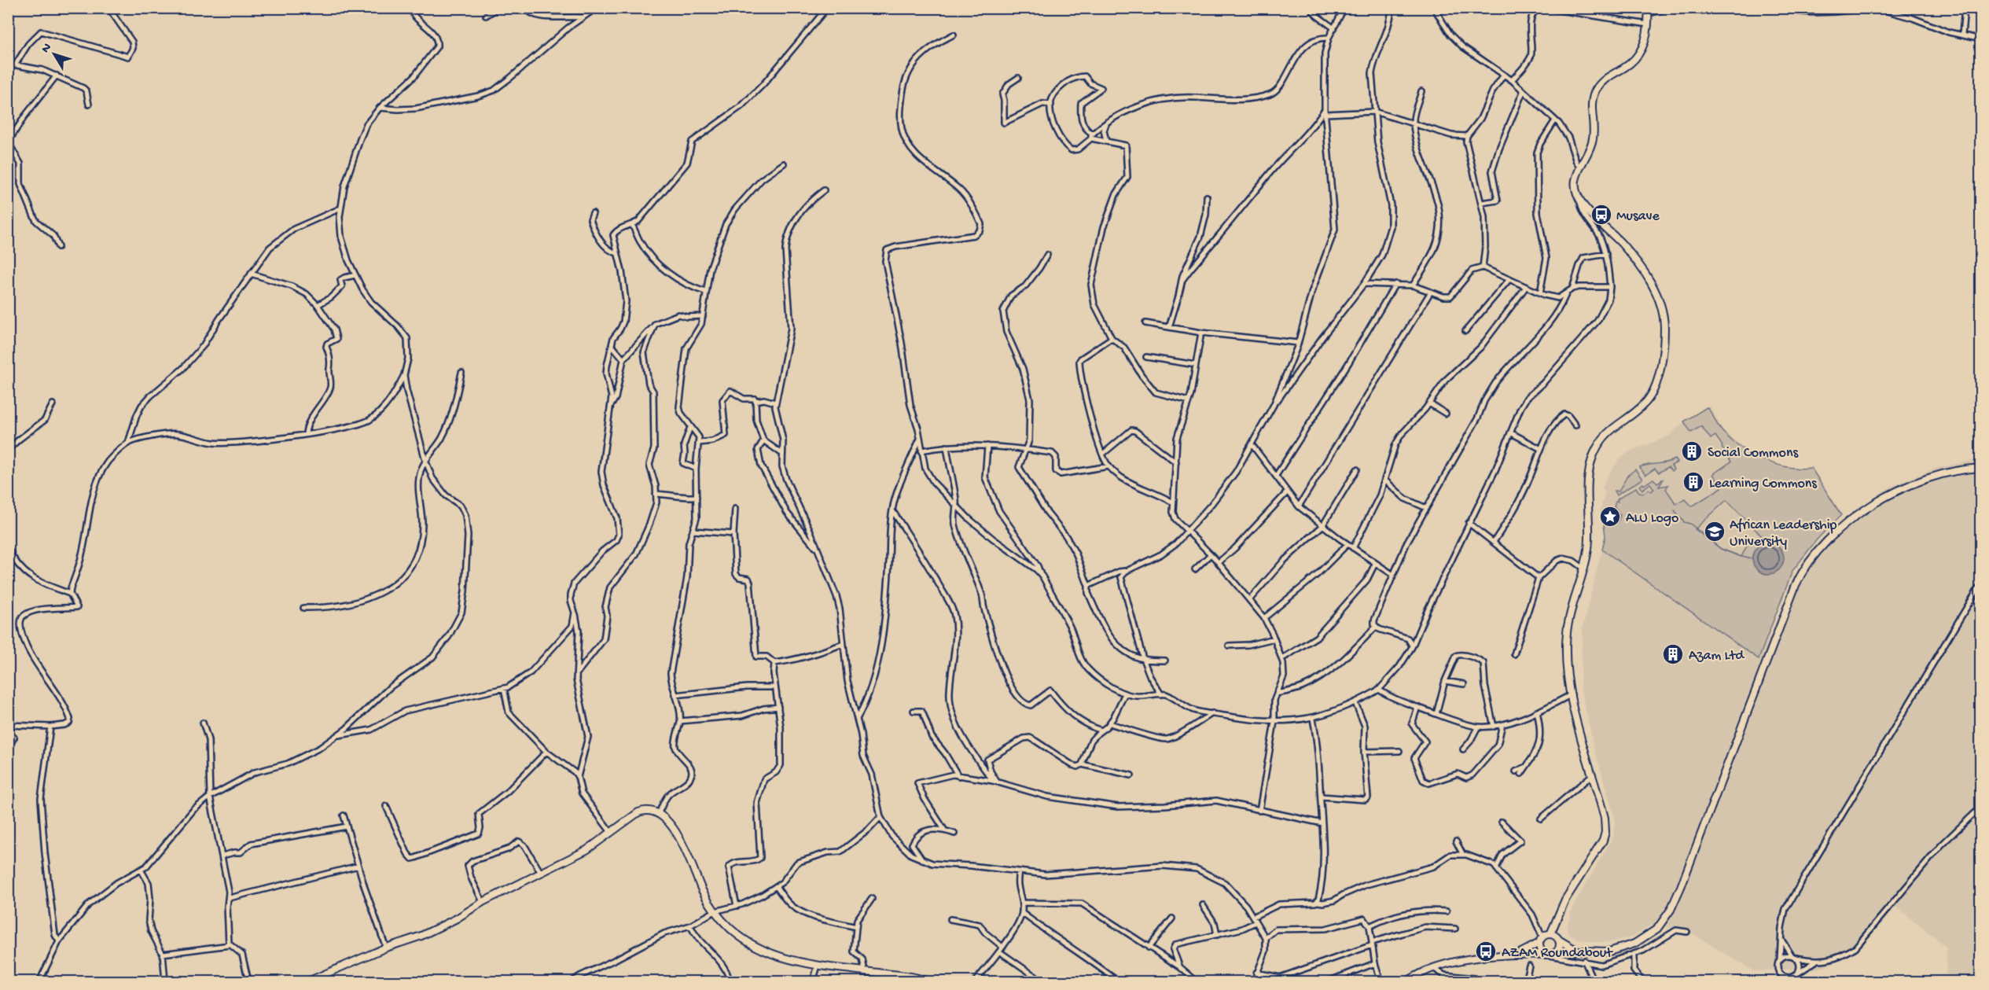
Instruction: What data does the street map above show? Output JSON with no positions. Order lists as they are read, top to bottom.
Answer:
{
  "places": {
    "bus stop": ["Musave", "AZAM Roundabout"],
    "building": ["Social Commons", "Learning Commons", "Azam Ltd"],
    "place": ["ALU Logo"],
    "school or university": ["African Leadership University"]
  },
  "north": "top left"
}
